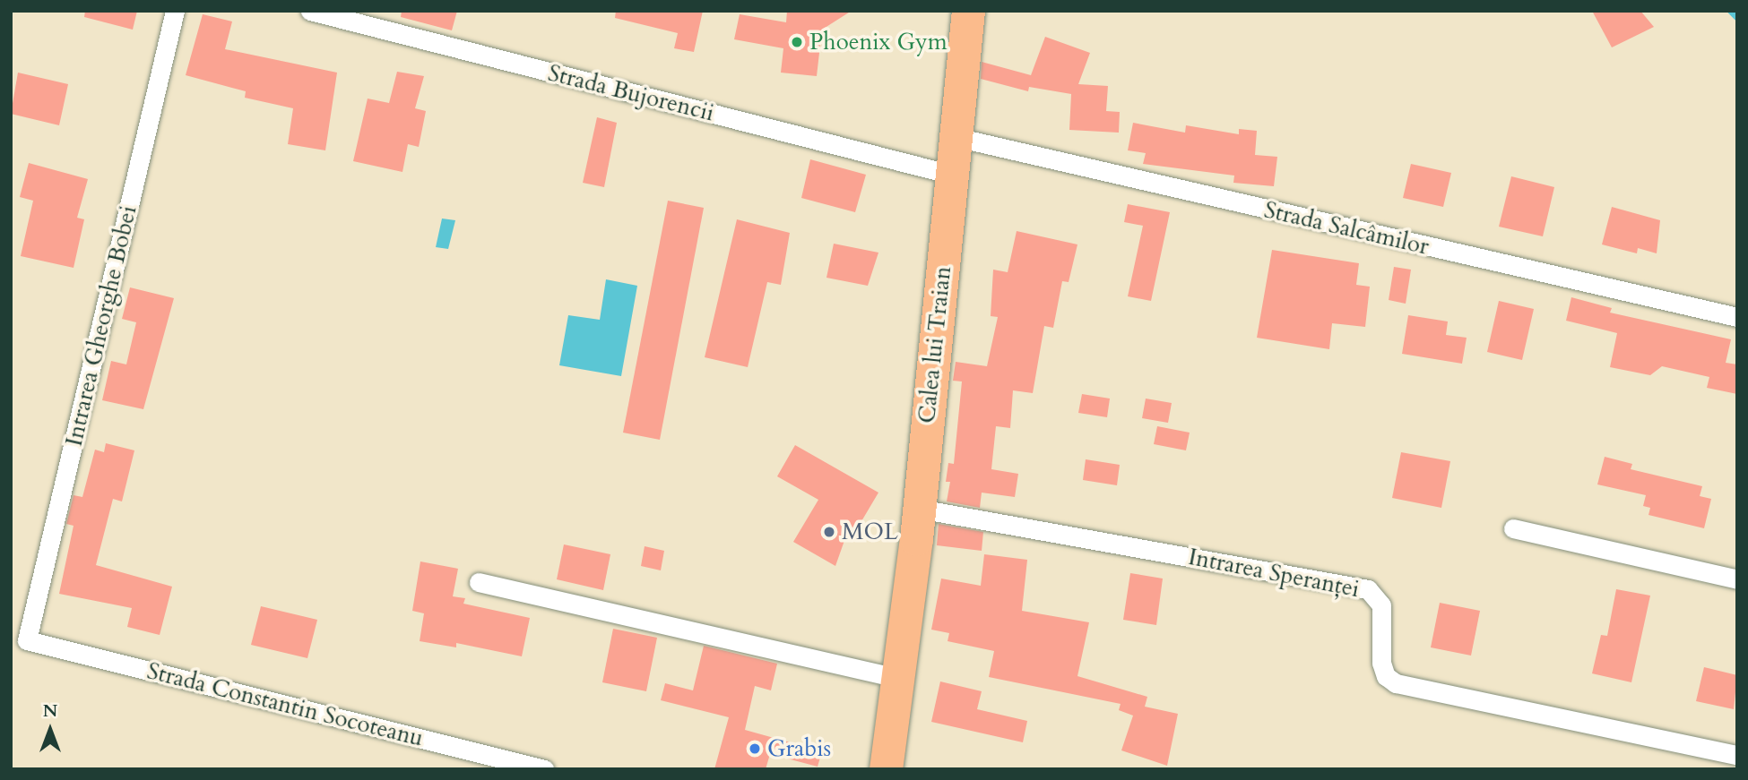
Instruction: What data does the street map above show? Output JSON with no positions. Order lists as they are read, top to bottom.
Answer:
{
  "streets": {
    "highway": ["Calea lui Traian"],
    "street": [
      "Strada Bujorencii",
      "Strada Salcâmilor",
      "Intrarea Gheorghe Bobei",
      "Intrarea Speranței",
      "Strada Constantin Socoteanu"
    ]
  },
  "crossings": [
    ["Strada Bujorencii", "Calea lui Traian"],
    ["Strada Salcâmilor", "Calea lui Traian"],
    ["Intrarea Gheorghe Bobei", "Strada Constantin Socoteanu"],
    ["Calea lui Traian", "Intrarea Speranței"]
  ],
  "places": ["Phoenix Gym", "MOL", "Grabis"],
  "north": "top"
}
